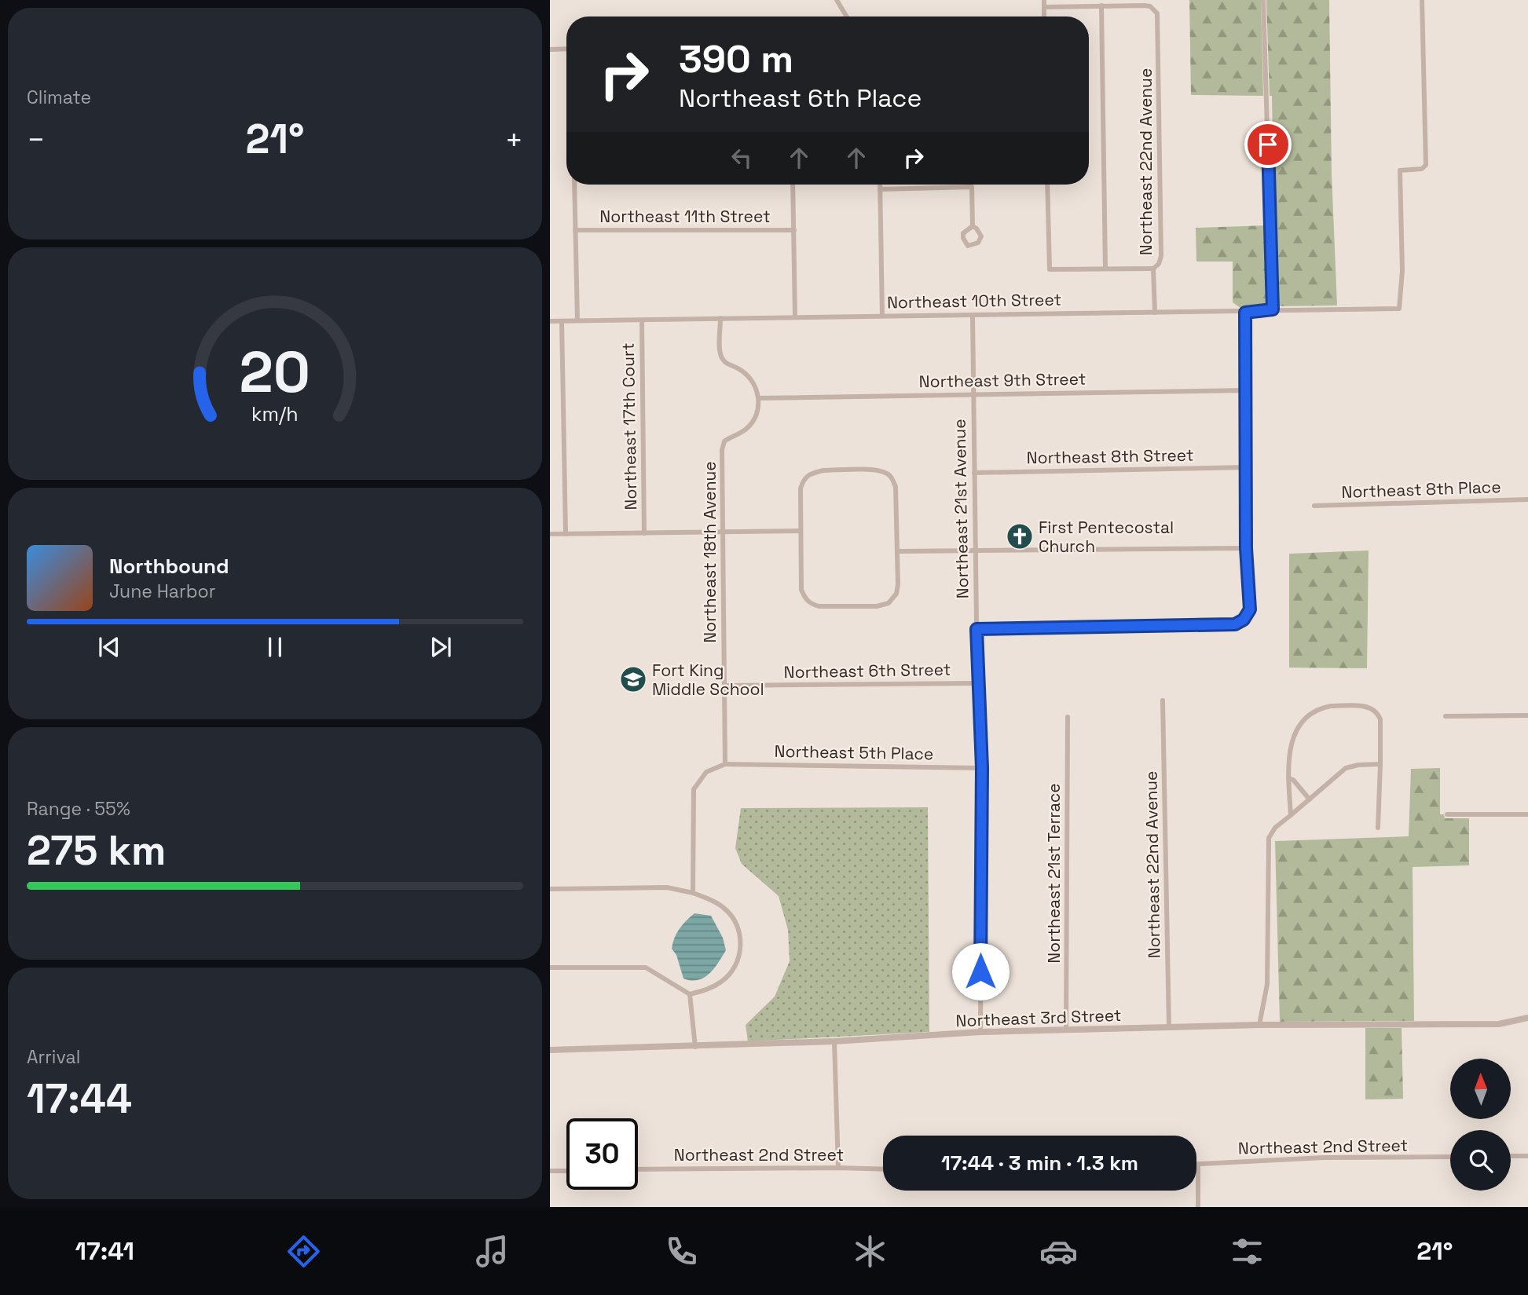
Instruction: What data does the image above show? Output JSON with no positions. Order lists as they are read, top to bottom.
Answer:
{
  "streets": {
    "street": [
      "Northeast 22nd Avenue",
      "Northeast 11th Street",
      "Northeast 10th Street",
      "Northeast 9th Street",
      "Northeast 17th Court",
      "Northeast 8th Street",
      "Northeast 8th Place",
      "Northeast 21st Avenue",
      "Northeast 18th Avenue",
      "Northeast 6th Street",
      "Northeast 5th Place",
      "Northeast 21st Terrace",
      "Northeast 3rd Street",
      "Northeast 2nd Street"
    ]
  },
  "crossings": [
    ["Northeast 22nd Avenue", "Northeast 10th Street"],
    ["Northeast 22nd Avenue", "Northeast 3rd Street"],
    ["Northeast 10th Street", "Northeast 17th Court"],
    ["Northeast 10th Street", "Northeast 21st Avenue"],
    ["Northeast 9th Street", "Northeast 21st Avenue"],
    ["Northeast 9th Street", "Northeast 18th Avenue"],
    ["Northeast 8th Street", "Northeast 21st Avenue"],
    ["Northeast 21st Avenue", "Northeast 6th Street"],
    ["Northeast 21st Avenue", "Northeast 5th Place"],
    ["Northeast 21st Avenue", "Northeast 3rd Street"],
    ["Northeast 18th Avenue", "Northeast 6th Street"],
    ["Northeast 18th Avenue", "Northeast 5th Place"],
    ["Northeast 21st Terrace", "Northeast 3rd Street"]
  ],
  "places": {
    "church": ["First Pentecostal Church"],
    "school or university": ["Fort King Middle School"]
  },
  "north": "top",
  "page": {
    "tile": [
      "Climate",
      ["Range · 55%", "275 km"],
      ["Arrival", "17:44"]
    ],
    "turn": ["390 m", "Northeast 6th Place"],
    "heat": ["−", "21°", "+"],
    "song": ["Northbound", "June Harbor"],
    "limit": "30",
    "trip": "17:44 · 3 min · 1.3 km",
    "tabs": ["17:41", "21°"],
    "gauge": ["20", "km/h"]
  }
}
